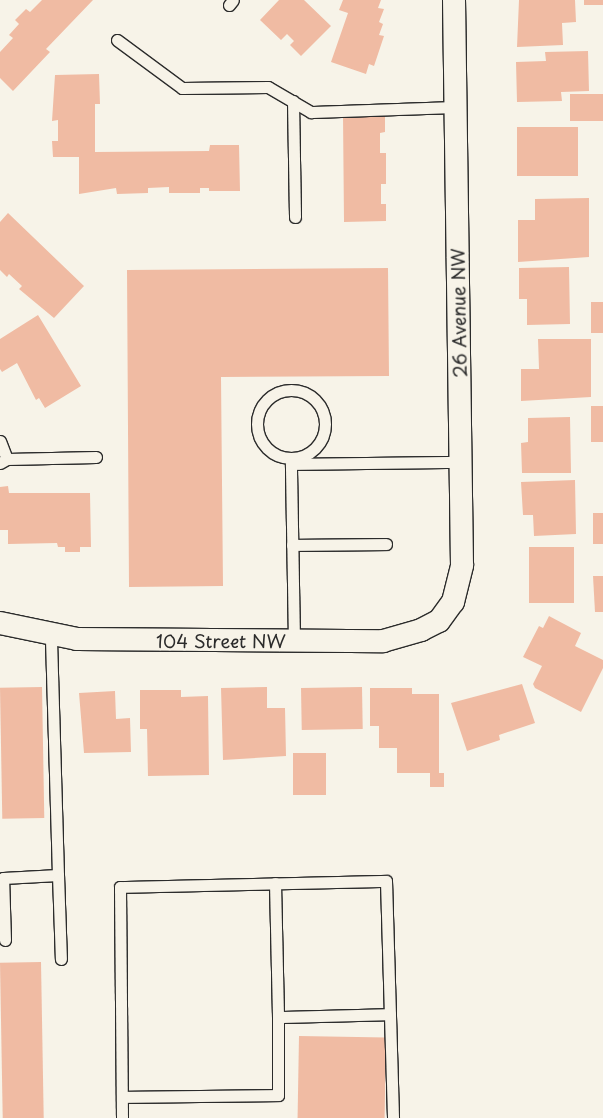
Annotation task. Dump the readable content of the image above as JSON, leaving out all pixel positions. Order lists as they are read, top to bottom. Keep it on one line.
{"streets":{"street":["26 Avenue NW","104 Street NW"]},"crossings":[["26 Avenue NW","104 Street NW"]]}
